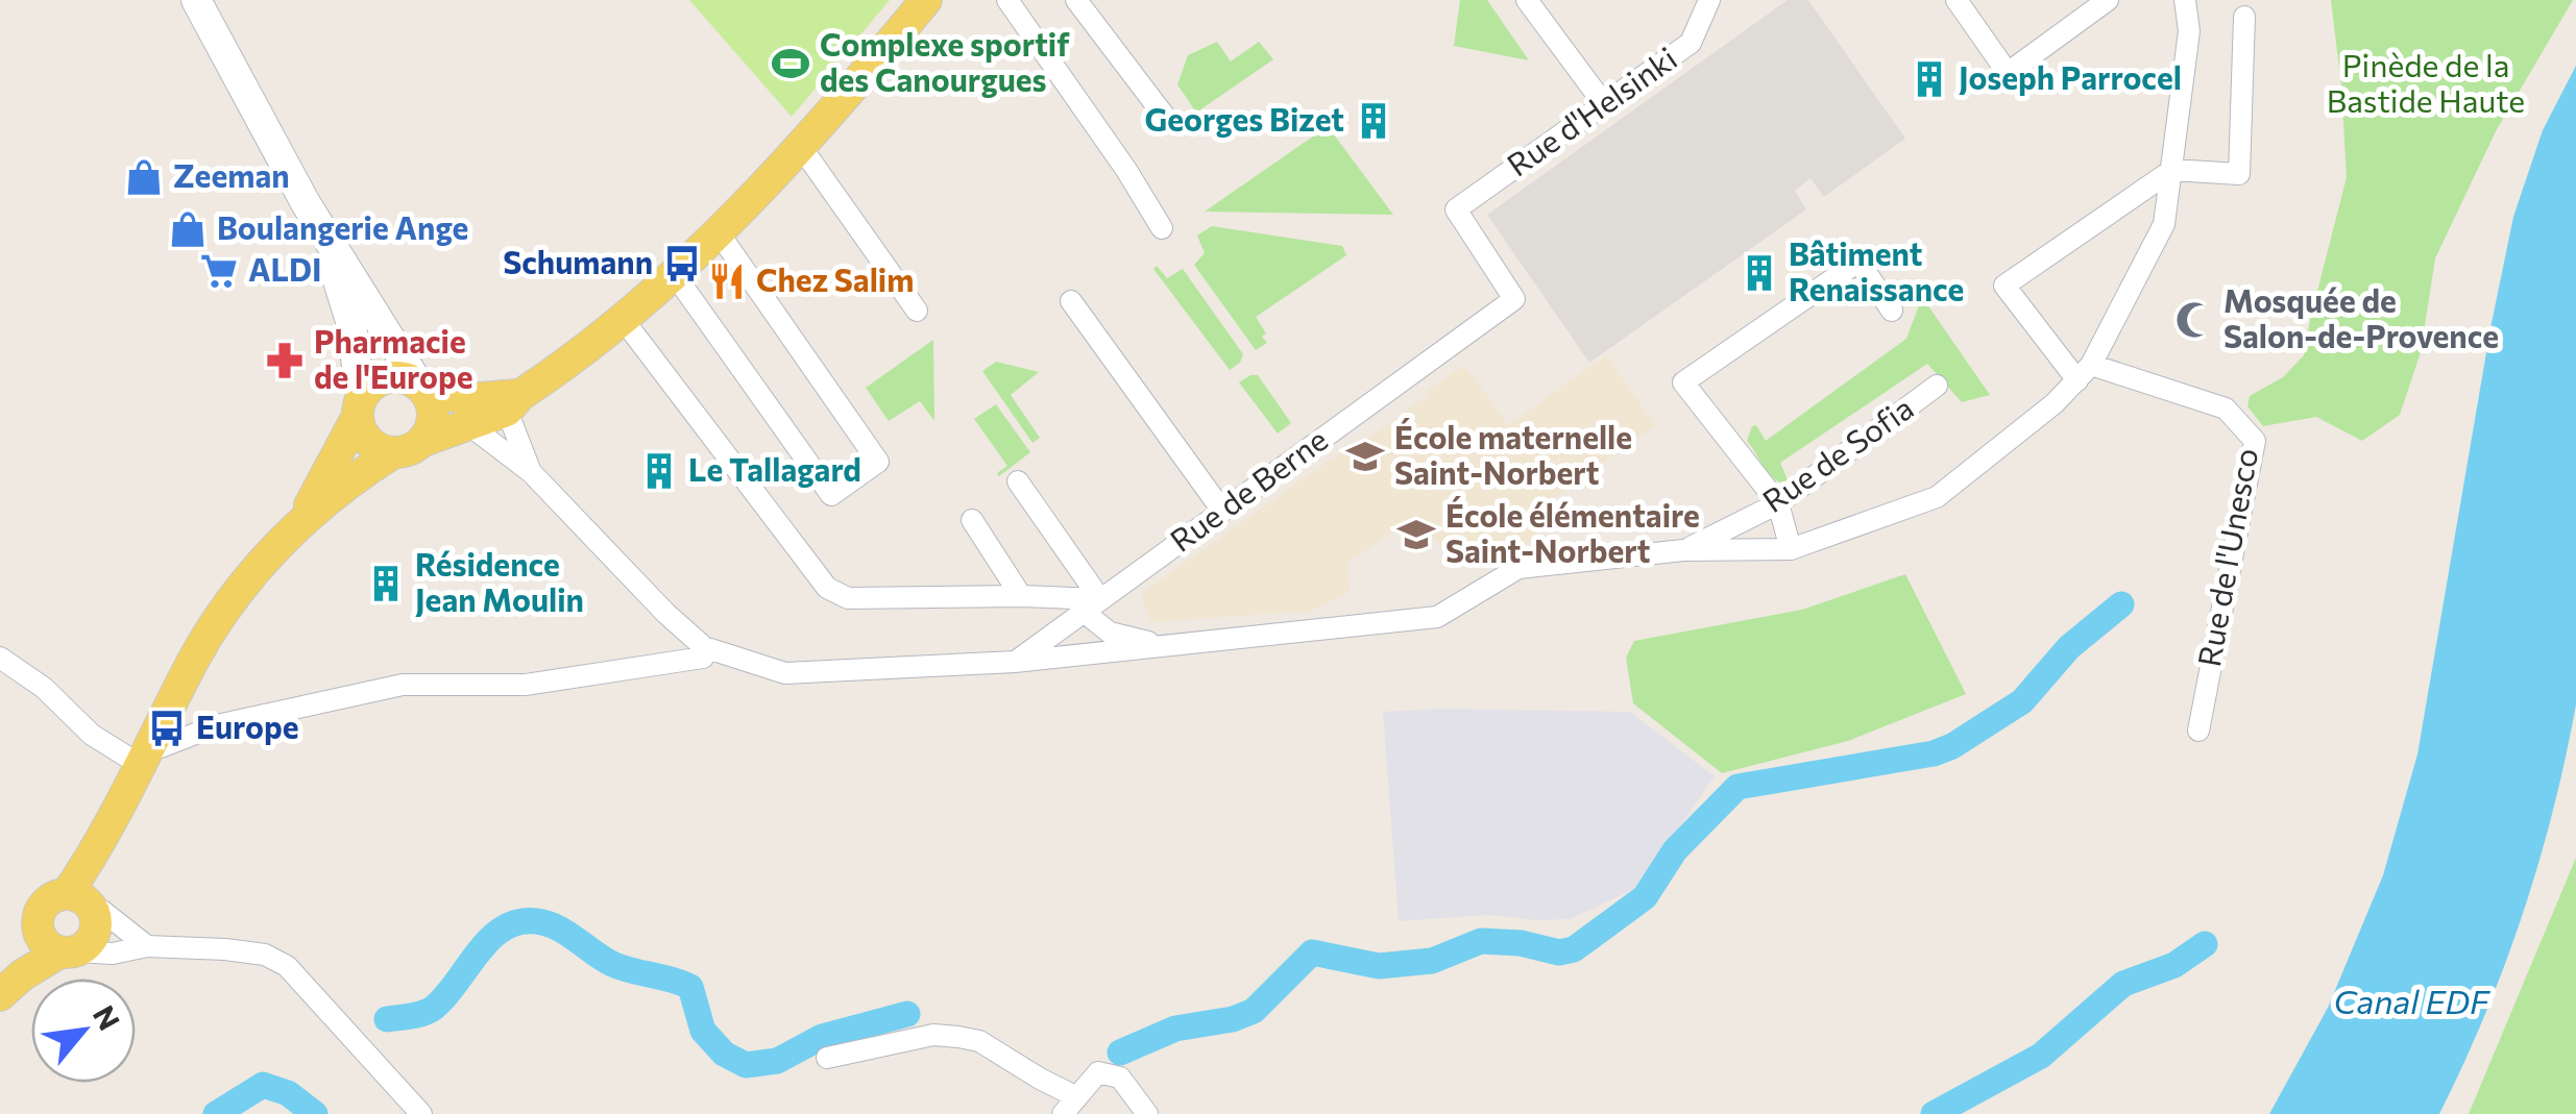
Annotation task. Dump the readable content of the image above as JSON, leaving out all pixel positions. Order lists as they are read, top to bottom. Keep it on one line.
{"streets":{"street":["Rue d'Helsinki","Rue de Sofia","Rue de Berne","Rue de l'Unesco"]},"crossings":[["Rue d'Helsinki","Rue de Berne"]],"water":["Canal EDF"],"parks":["Pinède de la Bastide Haute"],"places":{"sports":["Complexe sportif des Canourgues"],"building":["Joseph Parrocel","Georges Bizet","Bâtiment Renaissance","Le Tallagard","Résidence Jean Moulin"],"shop":["Zeeman","Boulangerie Ange"],"bus stop":["Schumann","Europe"],"supermarket":["ALDI"],"restaurant":["Chez Salim"],"mosque":["Mosquée de Salon-de-Provence"],"pharmacy":["Pharmacie de l'Europe"],"school or university":["École maternelle Saint-Norbert","École élémentaire Saint-Norbert"]},"north":"top right"}
